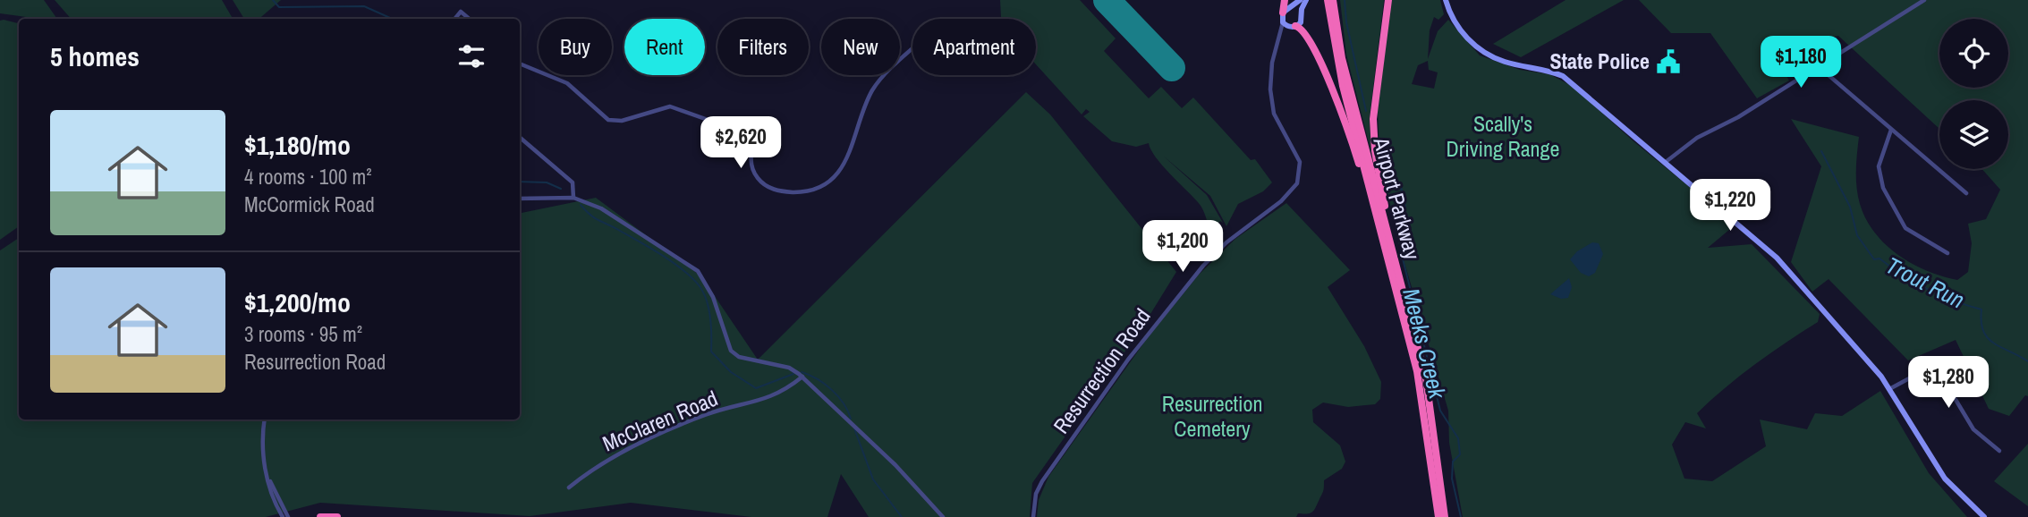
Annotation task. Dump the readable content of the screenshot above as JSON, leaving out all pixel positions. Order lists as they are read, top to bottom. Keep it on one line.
{"streets":{"highway":["Airport Parkway"],"street":["Resurrection Road","McClaren Road"]},"water":["Trout Run","Meeks Creek"],"parks":["Scally's Driving Range","Resurrection Cemetery"],"places":{"public building":["State Police"]},"page":{"chip":["Buy","Rent","Filters","New","Apartment"],"heading":"5 homes","price":["$1,180","$2,620","$1,220","$1,200","$1,280"],"list":[{"name":"$1,180/mo","note":"4 rooms · 100 m² · McCormick Road"},{"name":"$1,200/mo","note":"3 rooms · 95 m² · Resurrection Road"}]}}
